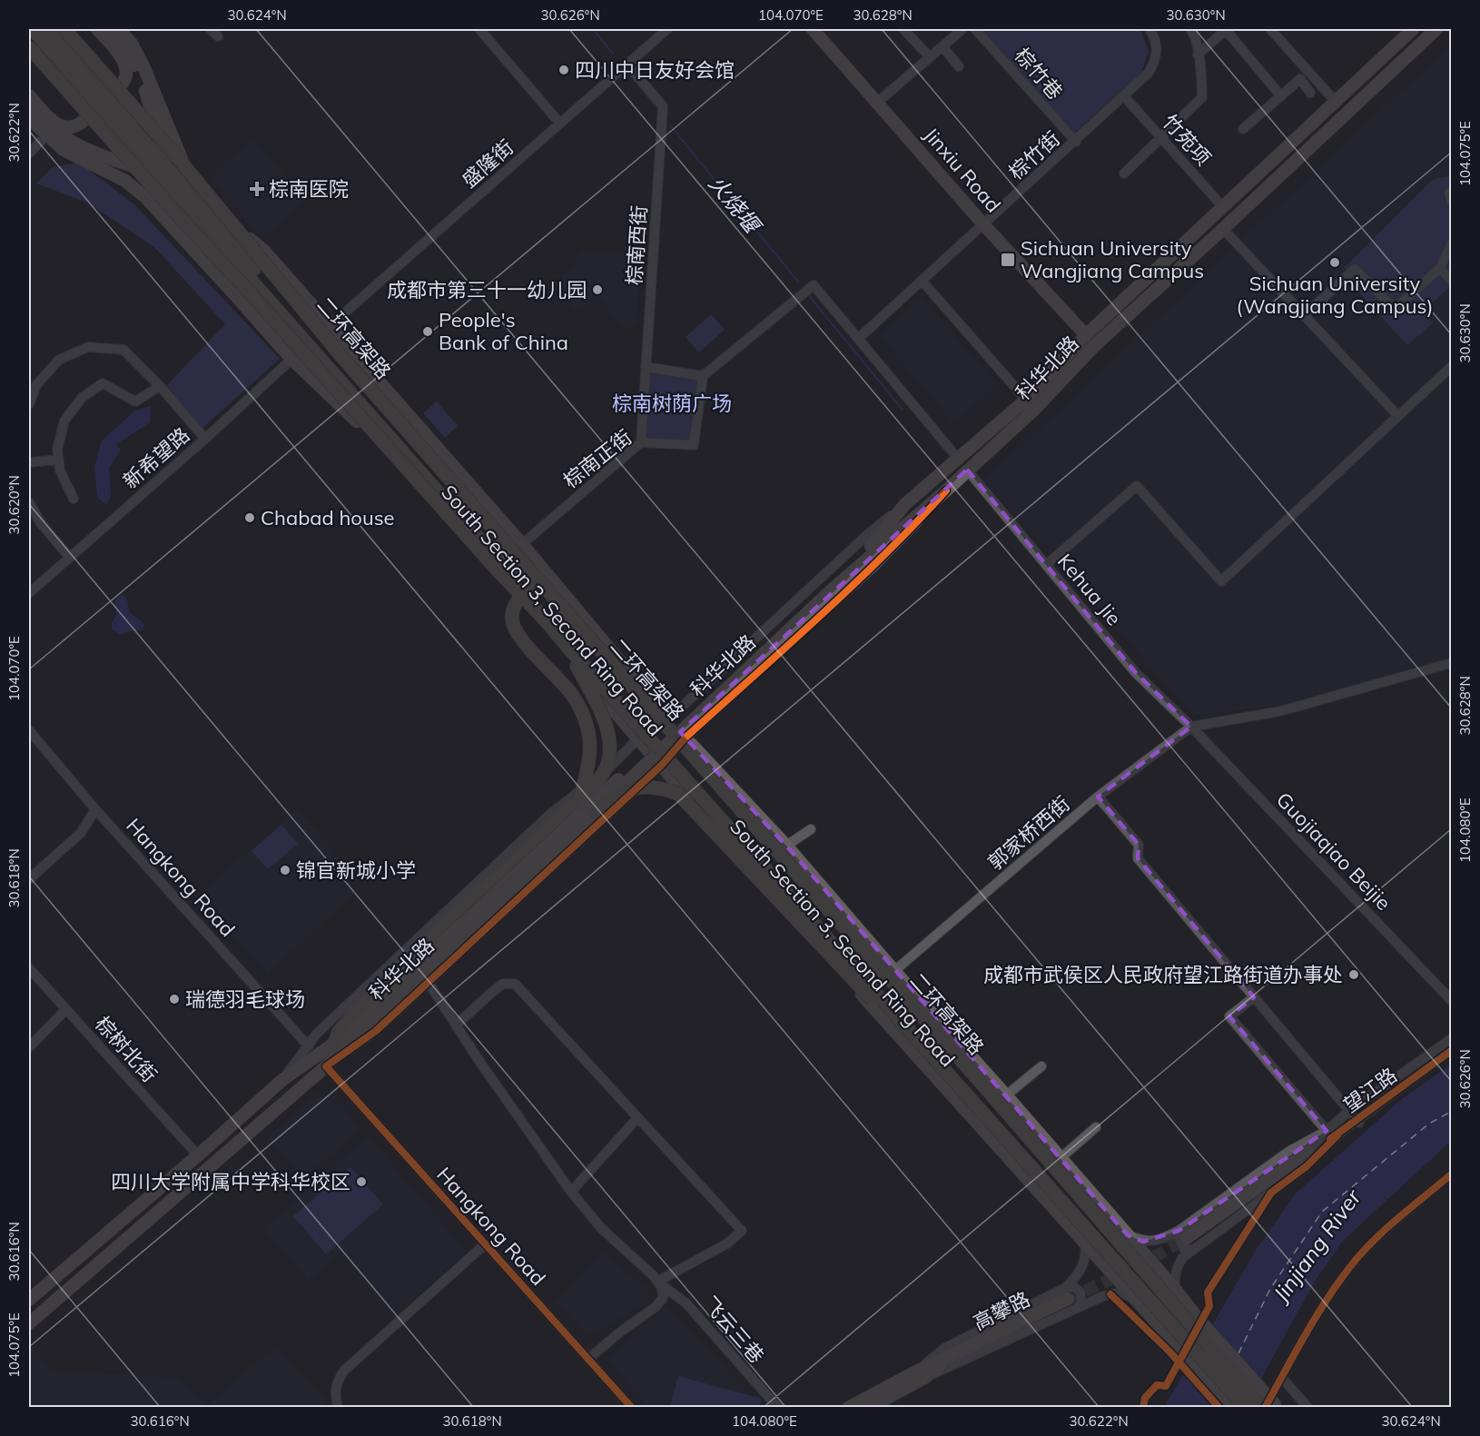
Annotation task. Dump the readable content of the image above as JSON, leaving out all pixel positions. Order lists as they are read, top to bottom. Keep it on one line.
{"streets":{"highway":["二环高架路"],"main road":["Jinxiu Road","科华北路","South Section 3, Second Ring Road","望江路","高攀路"],"street":["棕竹巷","竹苑项","棕竹街","盛隆街","棕南西街","新希望路","棕南正街","Kehua Jie","郭家桥西街","Guojiaqiao Beijie","Hangkong Road","棕树北街","飞云三巷"]},"crossings":[["棕竹巷","棕竹街"],["竹苑项","棕竹街"],["竹苑项","科华北路"],["棕竹街","Jinxiu Road"],["盛隆街","棕南西街"],["盛隆街","South Section 3, Second Ring Road"],["Jinxiu Road","科华北路"],["棕南西街","棕南正街"],["二环高架路","South Section 3, Second Ring Road"],["科华北路","Kehua Jie"],["科华北路","Hangkong Road"],["科华北路","棕树北街"],["新希望路","South Section 3, Second Ring Road"],["棕南正街","South Section 3, Second Ring Road"],["Kehua Jie","郭家桥西街"],["Kehua Jie","Guojiaqiao Beijie"],["South Section 3, Second Ring Road","郭家桥西街"],["郭家桥西街","Guojiaqiao Beijie"]],"water":["火烧堰","Jinjiang River"],"parks":["棕南树荫广场"],"places":{"other":["四川中日友好会馆","Sichuan University (Wangjiang Campus)","成都市第三十一幼儿园","People's Bank of China","Chabad house","锦官新城小学","成都市武侯区人民政府望江路街道办事处","瑞德羽毛球场","四川大学附属中学科华校区"],"health":["棕南医院"],"transit":["Sichuan University Wangjiang Campus"]},"coordinates":["30.624°N","30.626°N","104.070°E","30.628°N","30.630°N","30.622°N","104.075°E","30.620°N","104.080°E","30.618°N","30.616°N"]}
